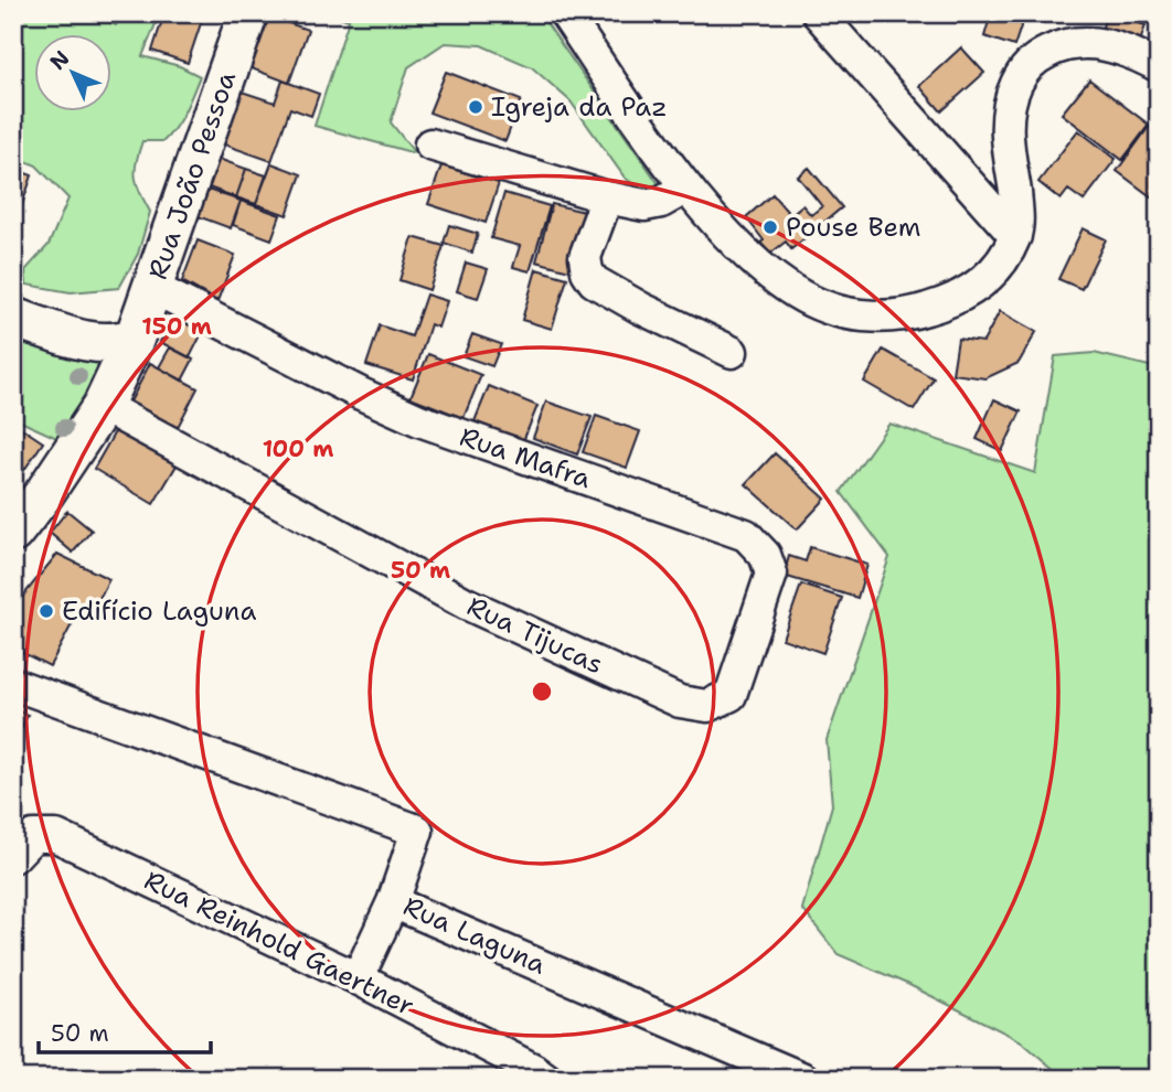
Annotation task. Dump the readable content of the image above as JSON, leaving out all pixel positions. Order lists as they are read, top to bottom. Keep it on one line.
{"streets":{"main road":["Rua João Pessoa"],"street":["Rua Mafra","Rua Tijucas","Rua Laguna","Rua Reinhold Gaertner"]},"crossings":[["Rua João Pessoa","Rua Mafra"],["Rua João Pessoa","Rua Tijucas"],["Rua Mafra","Rua Tijucas"]],"places":["Igreja da Paz","Pouse Bem","Edifício Laguna"],"scale_bar":"50 m","north":"top left","rings":["150 m","100 m","50 m"]}
